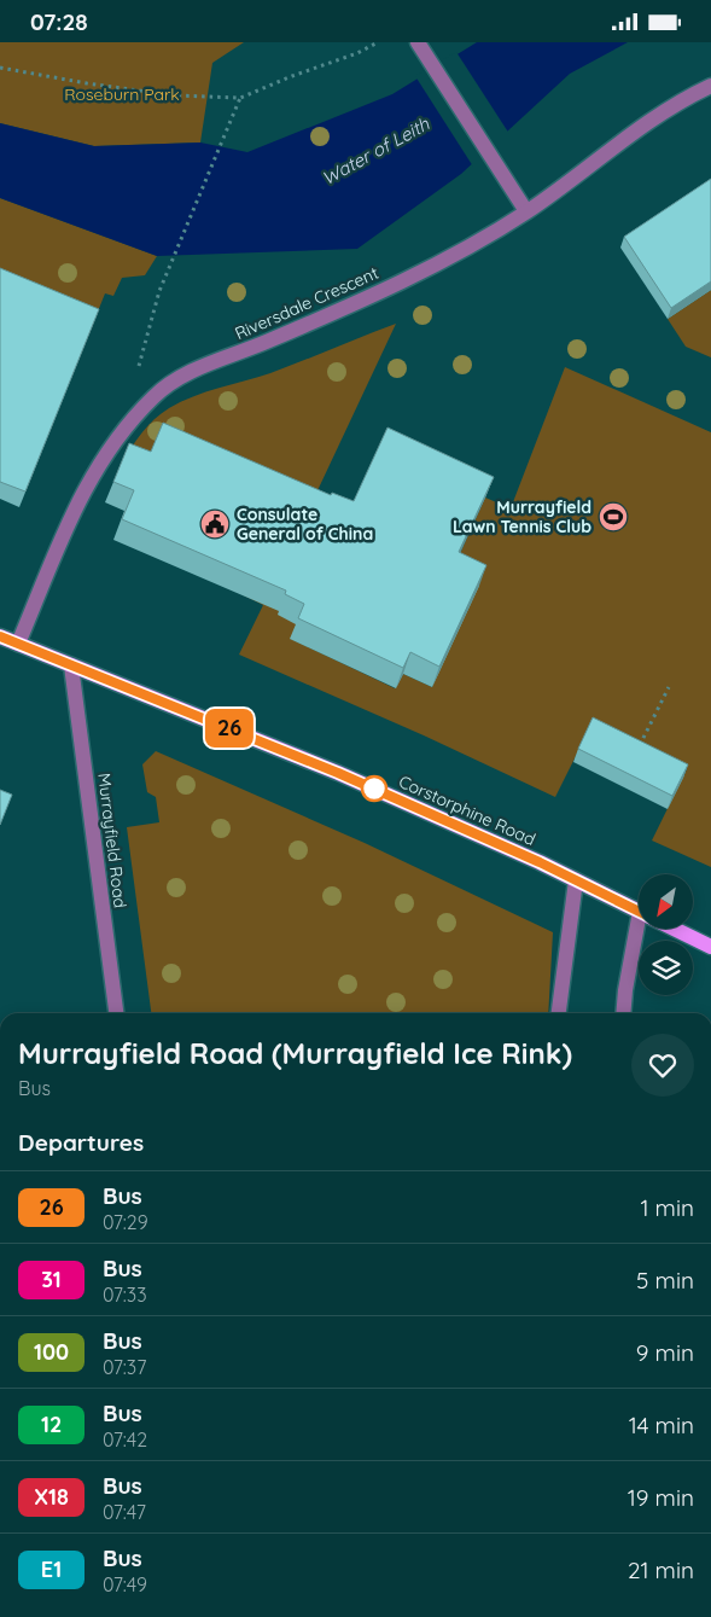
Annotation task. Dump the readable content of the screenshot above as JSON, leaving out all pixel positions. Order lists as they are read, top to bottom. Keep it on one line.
{"streets":{"main road":["Corstorphine Road"],"street":["Riversdale Crescent","Murrayfield Road"]},"crossings":[["Riversdale Crescent","Corstorphine Road"],["Corstorphine Road","Murrayfield Road"]],"water":["Water of Leith"],"parks":["Roseburn Park"],"places":{"sports":["Murrayfield Lawn Tennis Club"],"public building":["Consulate General of China"]},"lines":["bus line 26"],"north":"bottom left","page":{"status":"07:28","on_map":"26","heading":[["Murrayfield Road (Murrayfield Ice Rink)","Bus"],"Departures"],"list":[{"mark":"26","name":"Bus","note":"07:29","value":"1 min"},{"mark":"31","name":"Bus","note":"07:33","value":"5 min"},{"mark":"100","name":"Bus","note":"07:37","value":"9 min"},{"mark":"12","name":"Bus","note":"07:42","value":"14 min"},{"mark":"X18","name":"Bus","note":"07:47","value":"19 min"},{"mark":"E1","name":"Bus","note":"07:49","value":"21 min"}]}}
